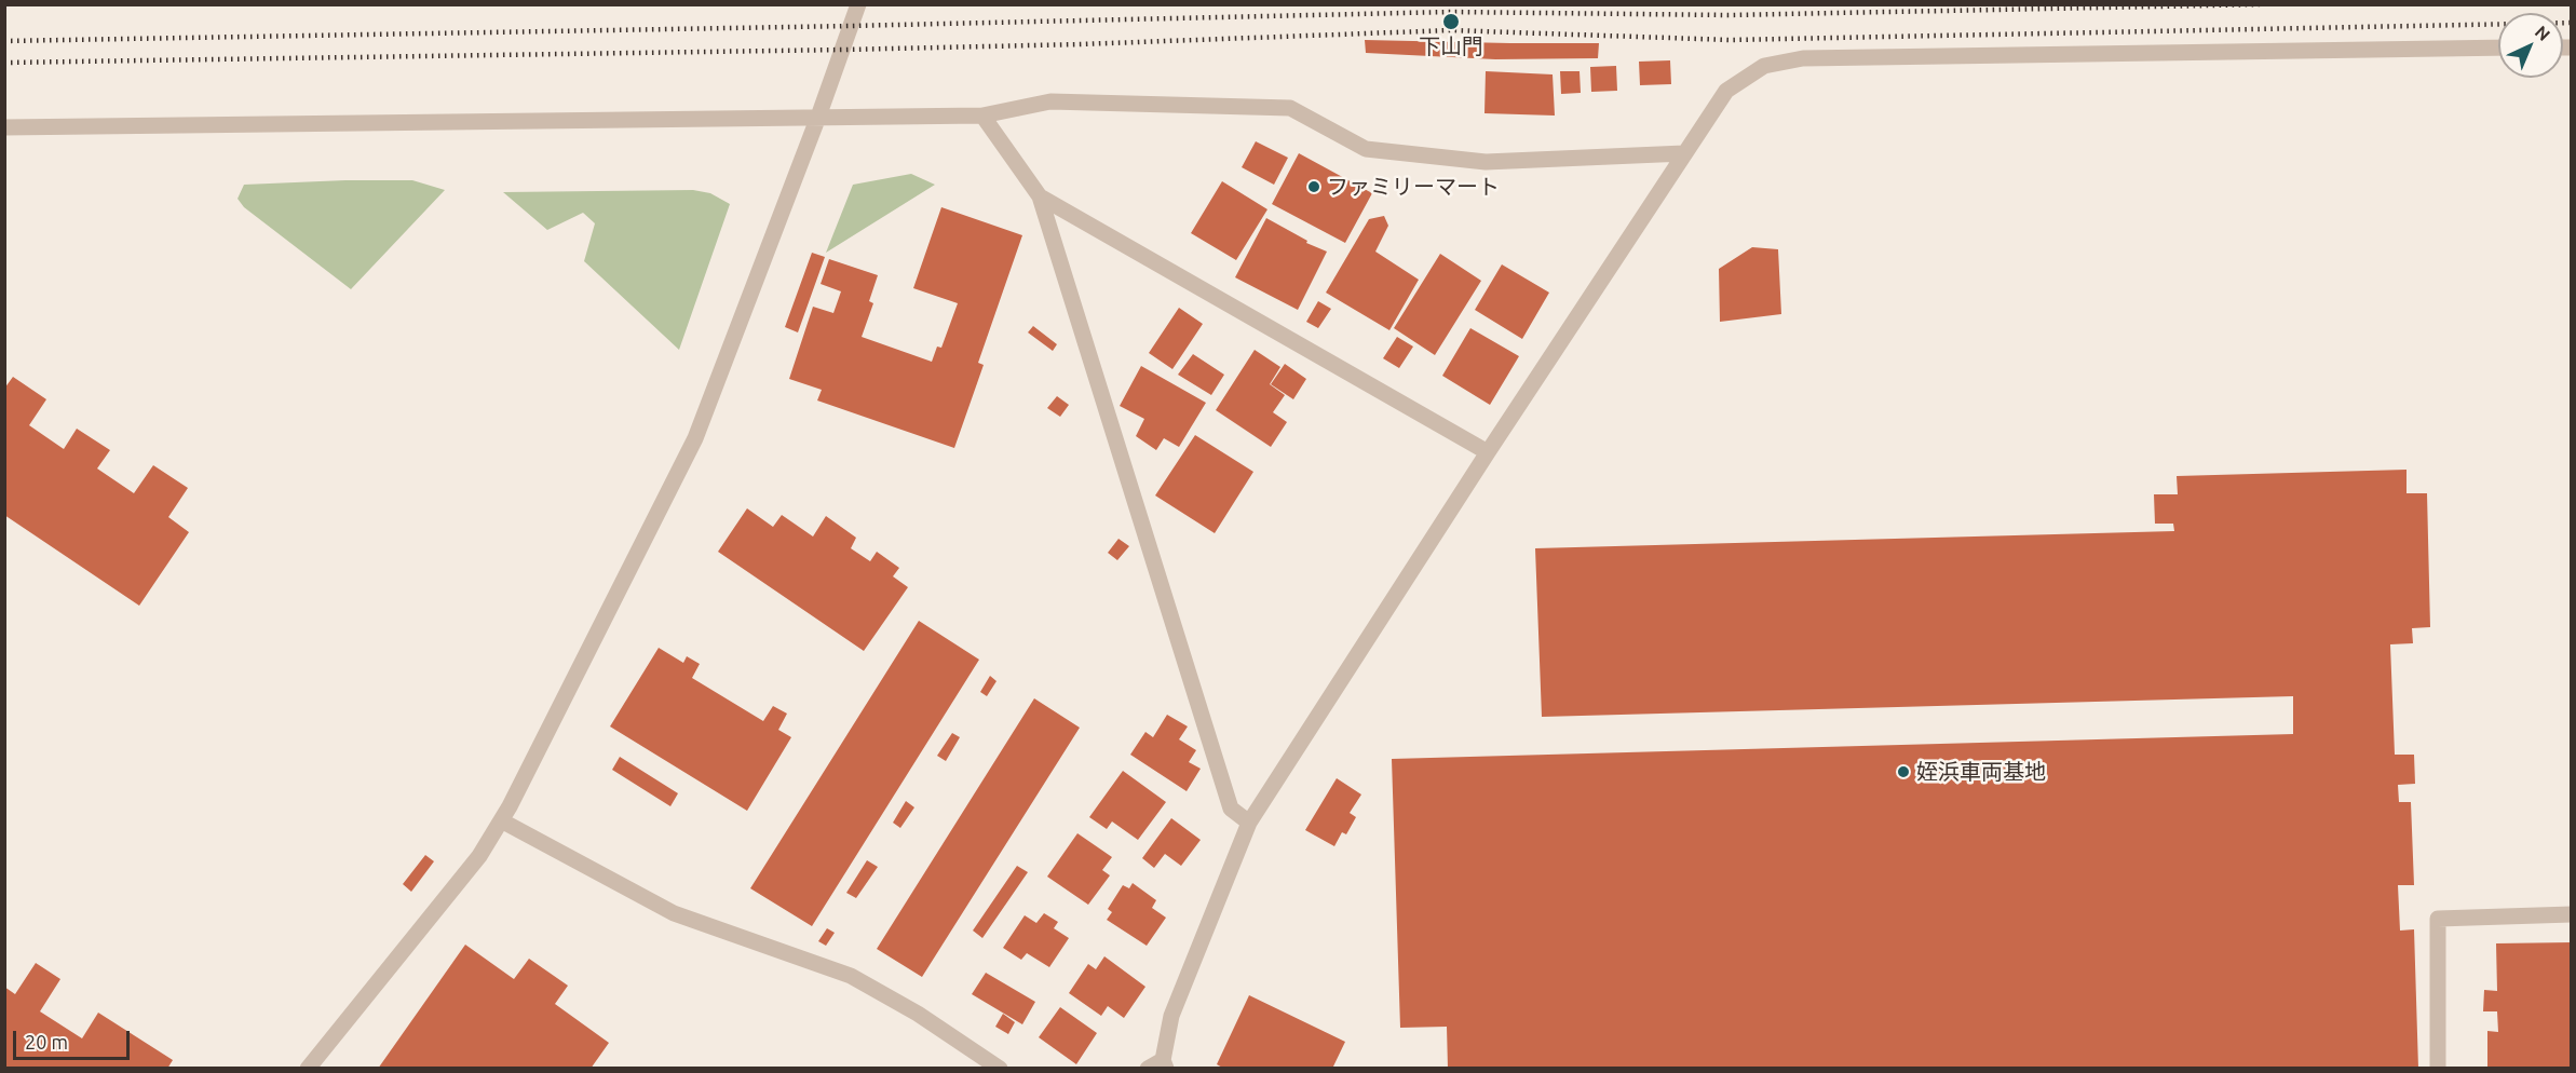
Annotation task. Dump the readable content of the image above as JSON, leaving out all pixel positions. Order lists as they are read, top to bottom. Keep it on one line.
{"places":["下山門","ファミリーマート","姪浜車両基地"],"scale_bar":"20 m","north":"top right"}
